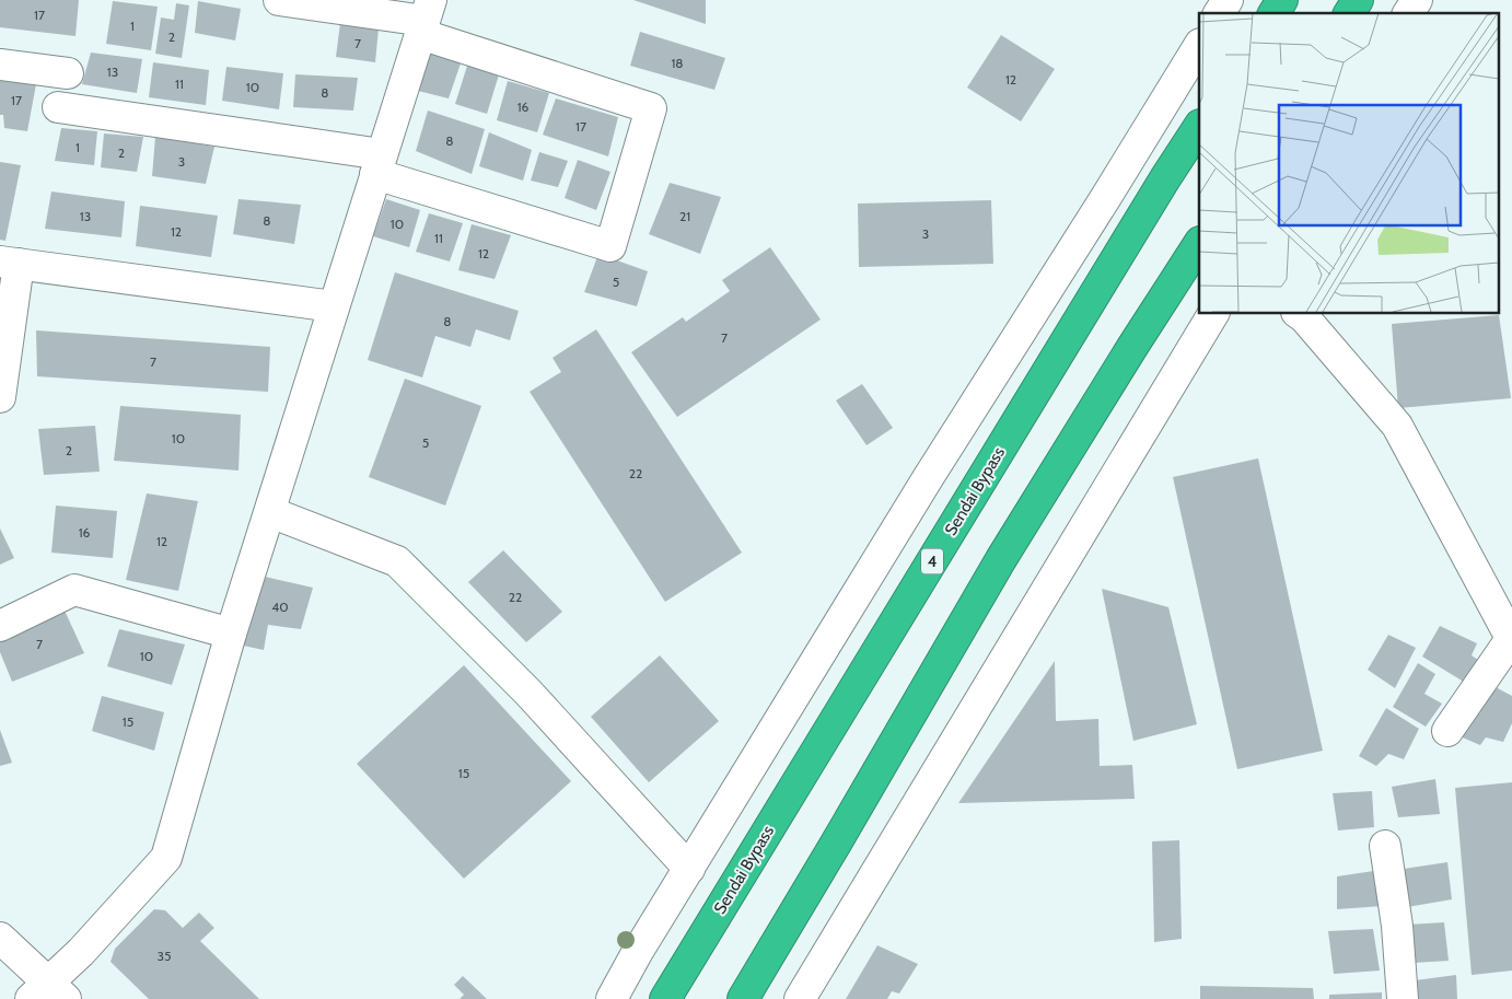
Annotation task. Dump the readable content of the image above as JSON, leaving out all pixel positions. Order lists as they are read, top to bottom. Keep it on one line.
{"streets":{"highway":["Sendai Bypass","4"]},"house_numbers":["17","1","2","7","18","13","12","11","10","8","17","16","17","8","1","2","3","13","21","8","10","12","3","11","12","5","8","7","7","10","5","2","22","16","12","22","40","7","10","15","15","35"]}
